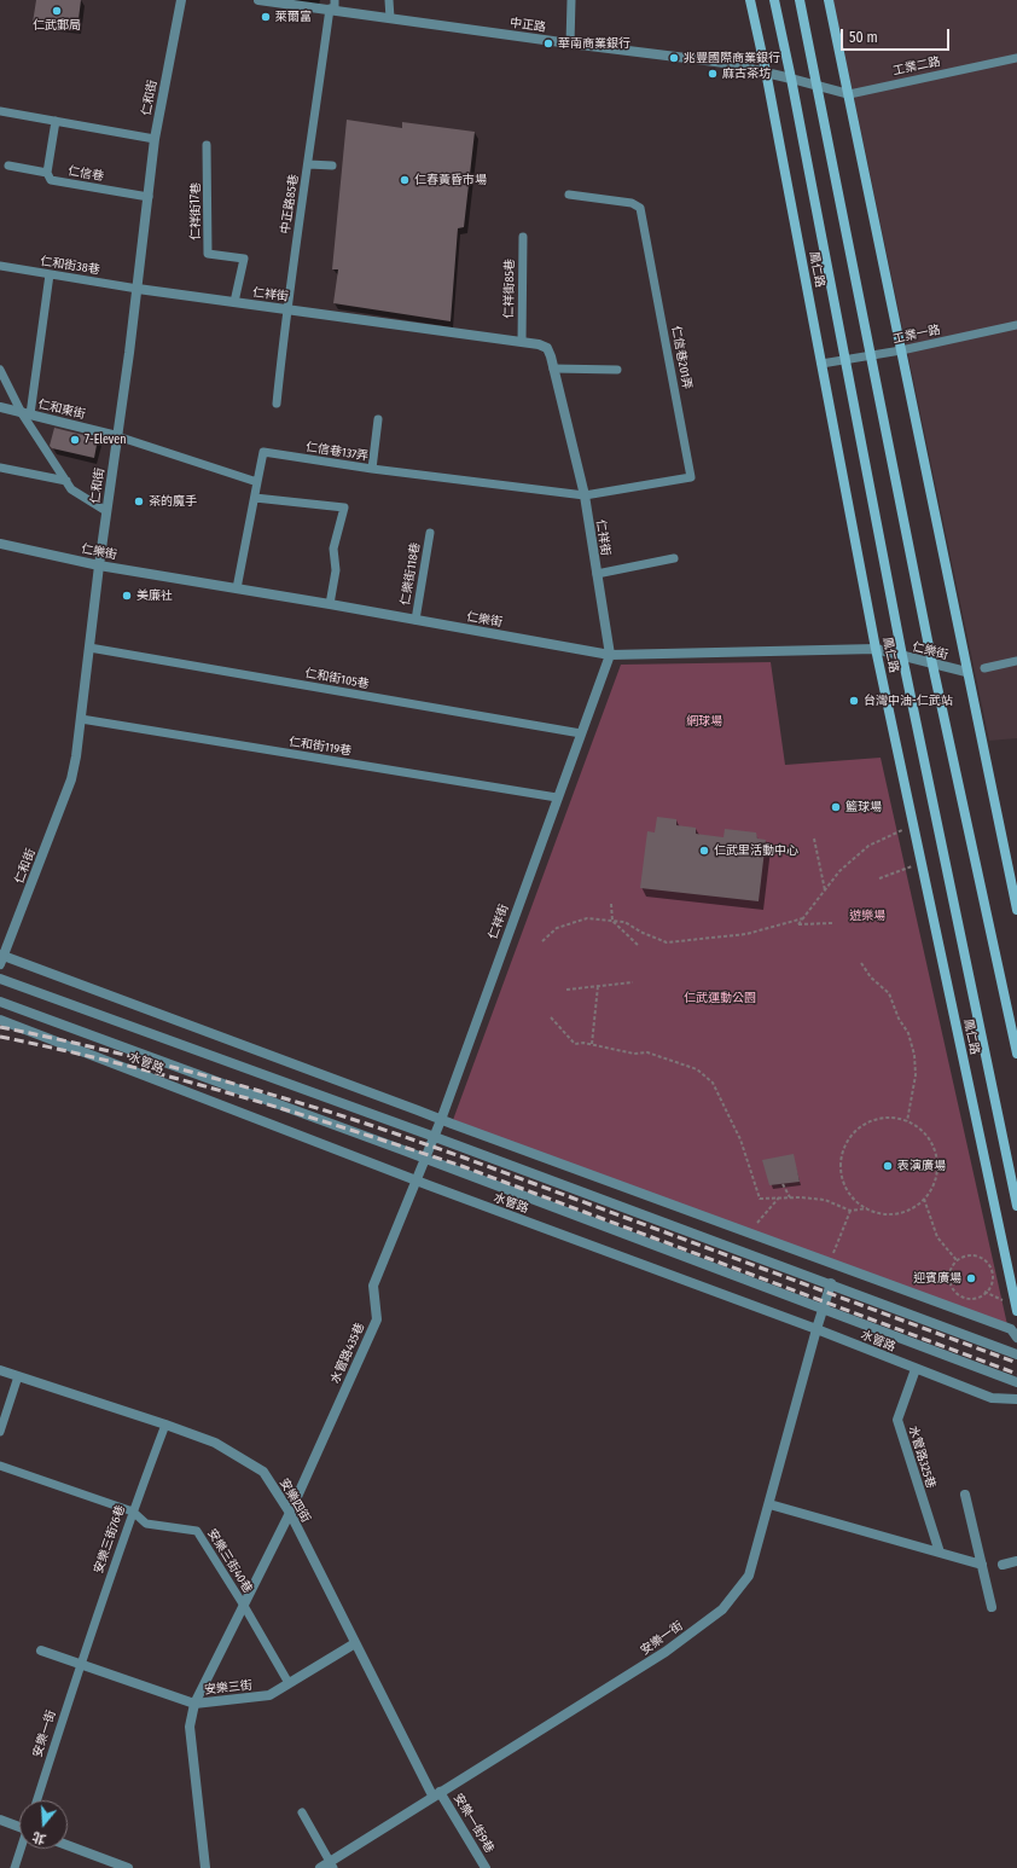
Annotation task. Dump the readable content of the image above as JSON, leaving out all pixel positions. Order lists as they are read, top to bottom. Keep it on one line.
{"streets":{"main road":["鳳仁路"],"street":["中正路","仁和街","仁祥街","仁和東街","仁樂街","水管路","水管路435巷","水管路325巷","安樂四街","安樂一街","安樂三街","安樂一街9巷"],"lane":["工業二路","仁信巷","中正路85巷","仁祥街17巷","仁和街38巷","仁祥街85巷","工業一路","仁信巷201弄","仁信巷137弄","仁樂街118巷","仁和街105巷","仁和街119巷","安樂三街76巷","安樂三街40巷"]},"crossings":[["中正路","工業二路"],["中正路","中正路85巷"],["中正路","鳳仁路"],["仁和街","仁信巷"],["仁和街","仁和街38巷"],["仁和街","仁祥街"],["仁和街","仁和東街"],["仁和街","仁樂街"],["仁和街","仁和街105巷"],["仁和街","仁和街119巷"],["中正路85巷","仁祥街"],["仁祥街17巷","仁祥街"],["仁和街38巷","仁祥街"],["鳳仁路","工業一路"],["鳳仁路","仁樂街"],["仁祥街85巷","仁祥街"],["仁祥街","仁信巷201弄"],["仁祥街","仁信巷137弄"],["仁祥街","仁樂街"],["仁祥街","仁和街105巷"],["仁祥街","仁和街119巷"],["仁祥街","水管路435巷"],["仁信巷201弄","仁信巷137弄"],["仁樂街","仁樂街118巷"],["水管路","水管路435巷"],["水管路","水管路325巷"],["水管路","安樂一街"],["水管路435巷","安樂四街"],["水管路435巷","安樂三街40巷"],["水管路435巷","安樂三街"],["安樂四街","安樂三街76巷"],["安樂四街","安樂一街"],["安樂四街","安樂三街"],["安樂四街","安樂一街9巷"],["安樂三街76巷","安樂三街40巷"],["安樂三街76巷","安樂一街"],["安樂三街76巷","安樂三街"],["安樂三街40巷","安樂三街"],["安樂一街","安樂三街"],["安樂一街","安樂一街9巷"]],"parks":["網球場","遊樂場","仁武運動公園"],"places":["仁武郵局","萊爾富","華南商業銀行","兆豐國際商業銀行","麻古茶坊","仁春黃昏市場","7-Eleven","茶的魔手","美廉社","台灣中油-仁武站","籃球場","仁武里活動中心","表演廣場","迎賓廣場"],"scale_bar":"50 m","north":"bottom"}
